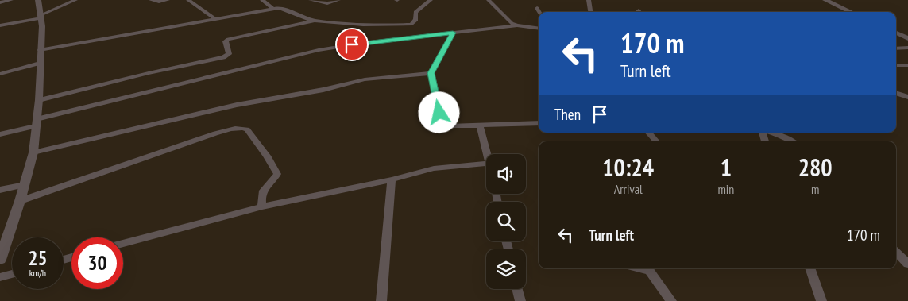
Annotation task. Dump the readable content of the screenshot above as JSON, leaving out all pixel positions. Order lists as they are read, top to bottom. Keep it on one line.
{"page":{"turn":["170 m","Turn left"],"then":"Then","eta":["10:24","Arrival","1","min","280","m"],"list":[{"name":"Turn left","value":"170 m"}],"speed":"25 km/h","limit":"30"}}
